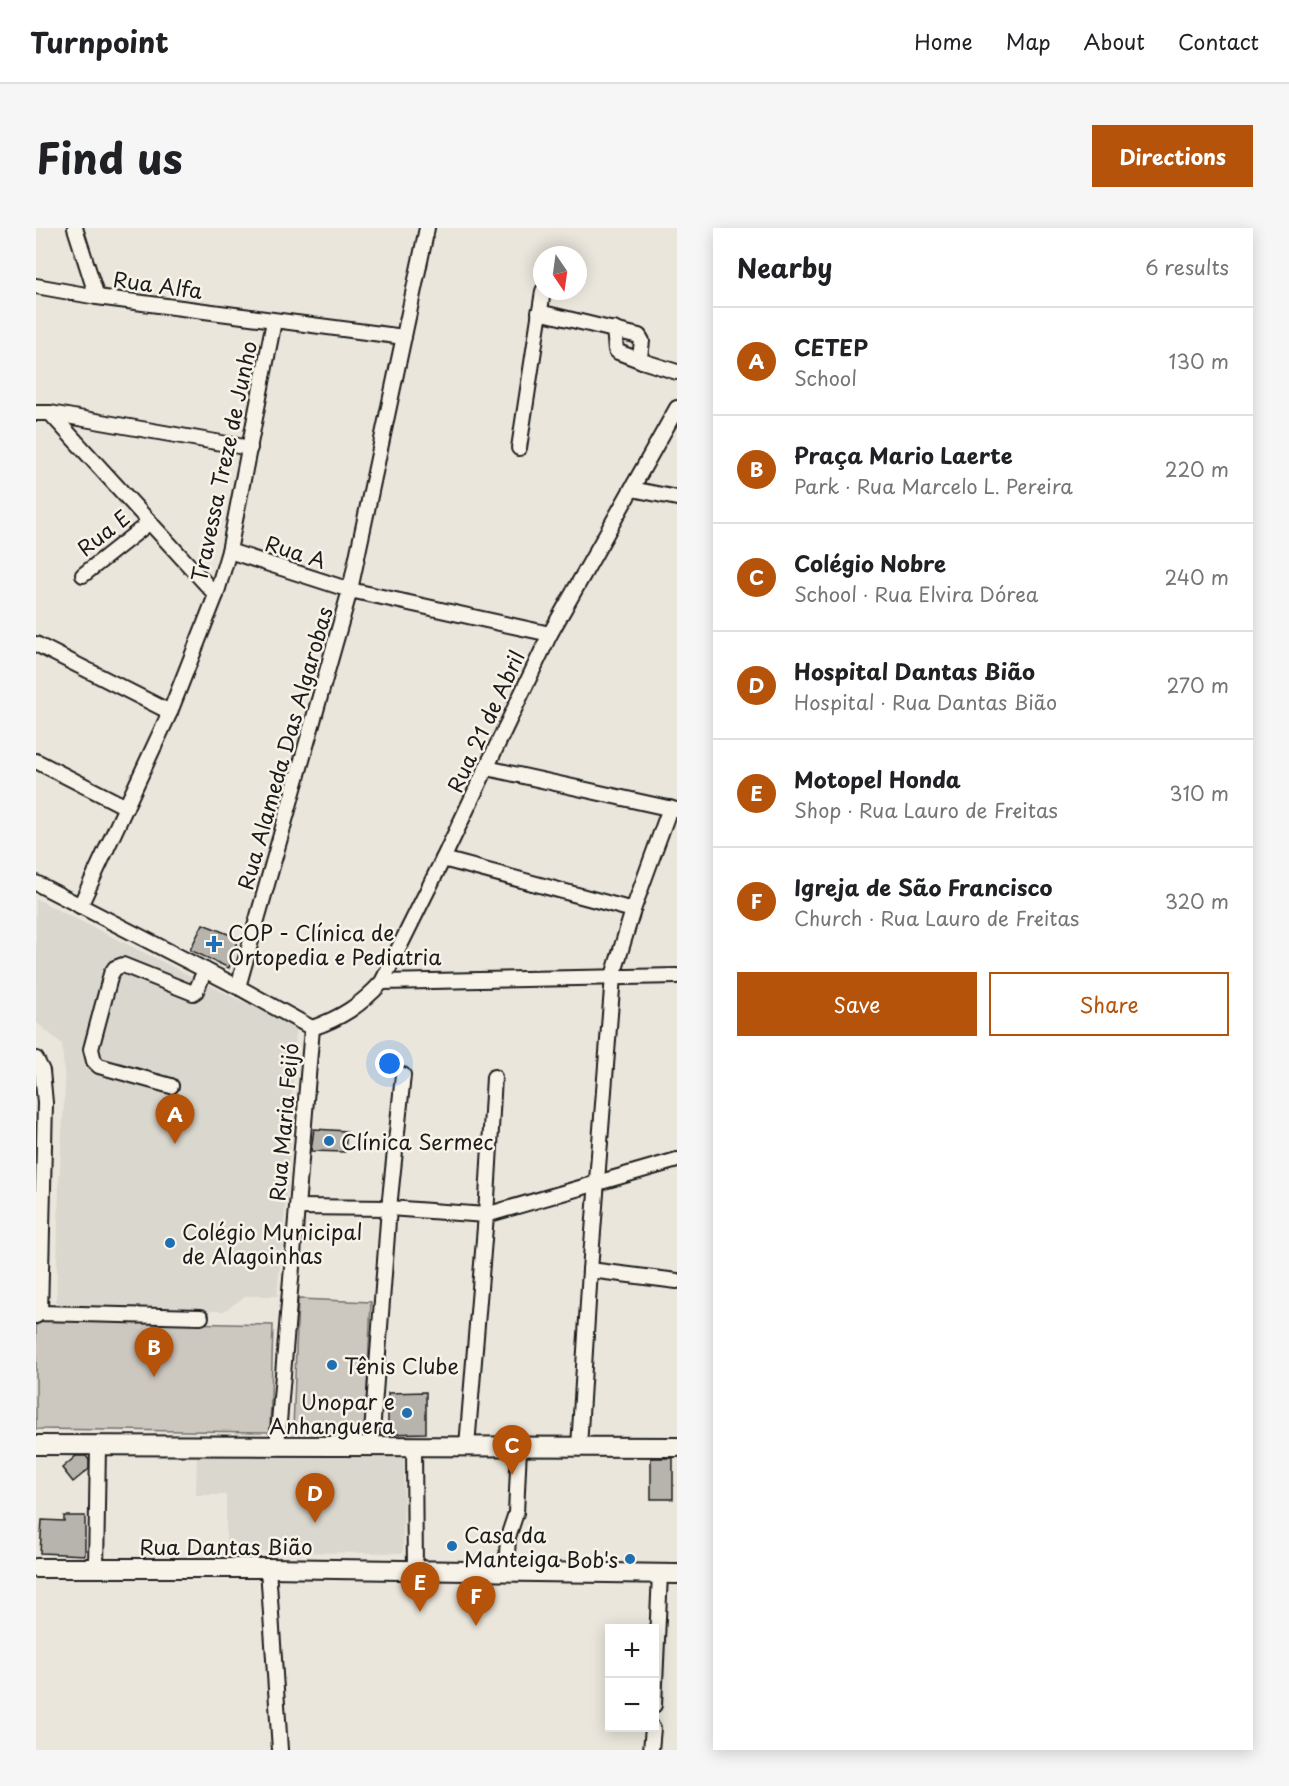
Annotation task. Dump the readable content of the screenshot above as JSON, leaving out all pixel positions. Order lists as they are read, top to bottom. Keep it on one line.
{"streets":{"main road":["Rua Dantas Bião"],"street":["Rua Alfa","Travessa Treze de Junho","Rua E","Rua A","Rua 21 de Abril","Rua Alameda Das Algarobas","Rua Maria Feijó"]},"crossings":[["Rua Alfa","Travessa Treze de Junho"],["Rua Alfa","Rua Alameda Das Algarobas"],["Travessa Treze de Junho","Rua A"],["Travessa Treze de Junho","Rua Maria Feijó"],["Rua A","Rua 21 de Abril"],["Rua A","Rua Alameda Das Algarobas"],["Rua 21 de Abril","Rua Maria Feijó"],["Rua Alameda Das Algarobas","Rua Maria Feijó"]],"places":{"health":["COP - Clínica de Ortopedia e Pediatria"],"other":["Clínica Sermec","Colégio Municipal de Alagoinhas","Tênis Clube","Unopar e Anhanguera","Casa da Manteiga","Bob's"]},"north":"bottom","page":{"header":"Turnpoint","nav":["Home","Map","About","Contact"],"title":"Find us","buttons":["Directions",["Save","Share"]],"heading":["Nearby","6 results"],"list":[{"mark":"A","name":"CETEP","note":"School","value":"130 m"},{"mark":"B","name":"Praça Mario Laerte","note":"Park · Rua Marcelo L. Pereira","value":"220 m"},{"mark":"C","name":"Colégio Nobre","note":"School · Rua Elvira Dórea","value":"240 m"},{"mark":"D","name":"Hospital Dantas Bião","note":"Hospital · Rua Dantas Bião","value":"270 m"},{"mark":"E","name":"Motopel Honda","note":"Shop · Rua Lauro de Freitas","value":"310 m"},{"mark":"F","name":"Igreja de São Francisco","note":"Church · Rua Lauro de Freitas","value":"320 m"}],"pins":["A","B","C","D","E","F"],"map_buttons":["+","−"]}}
